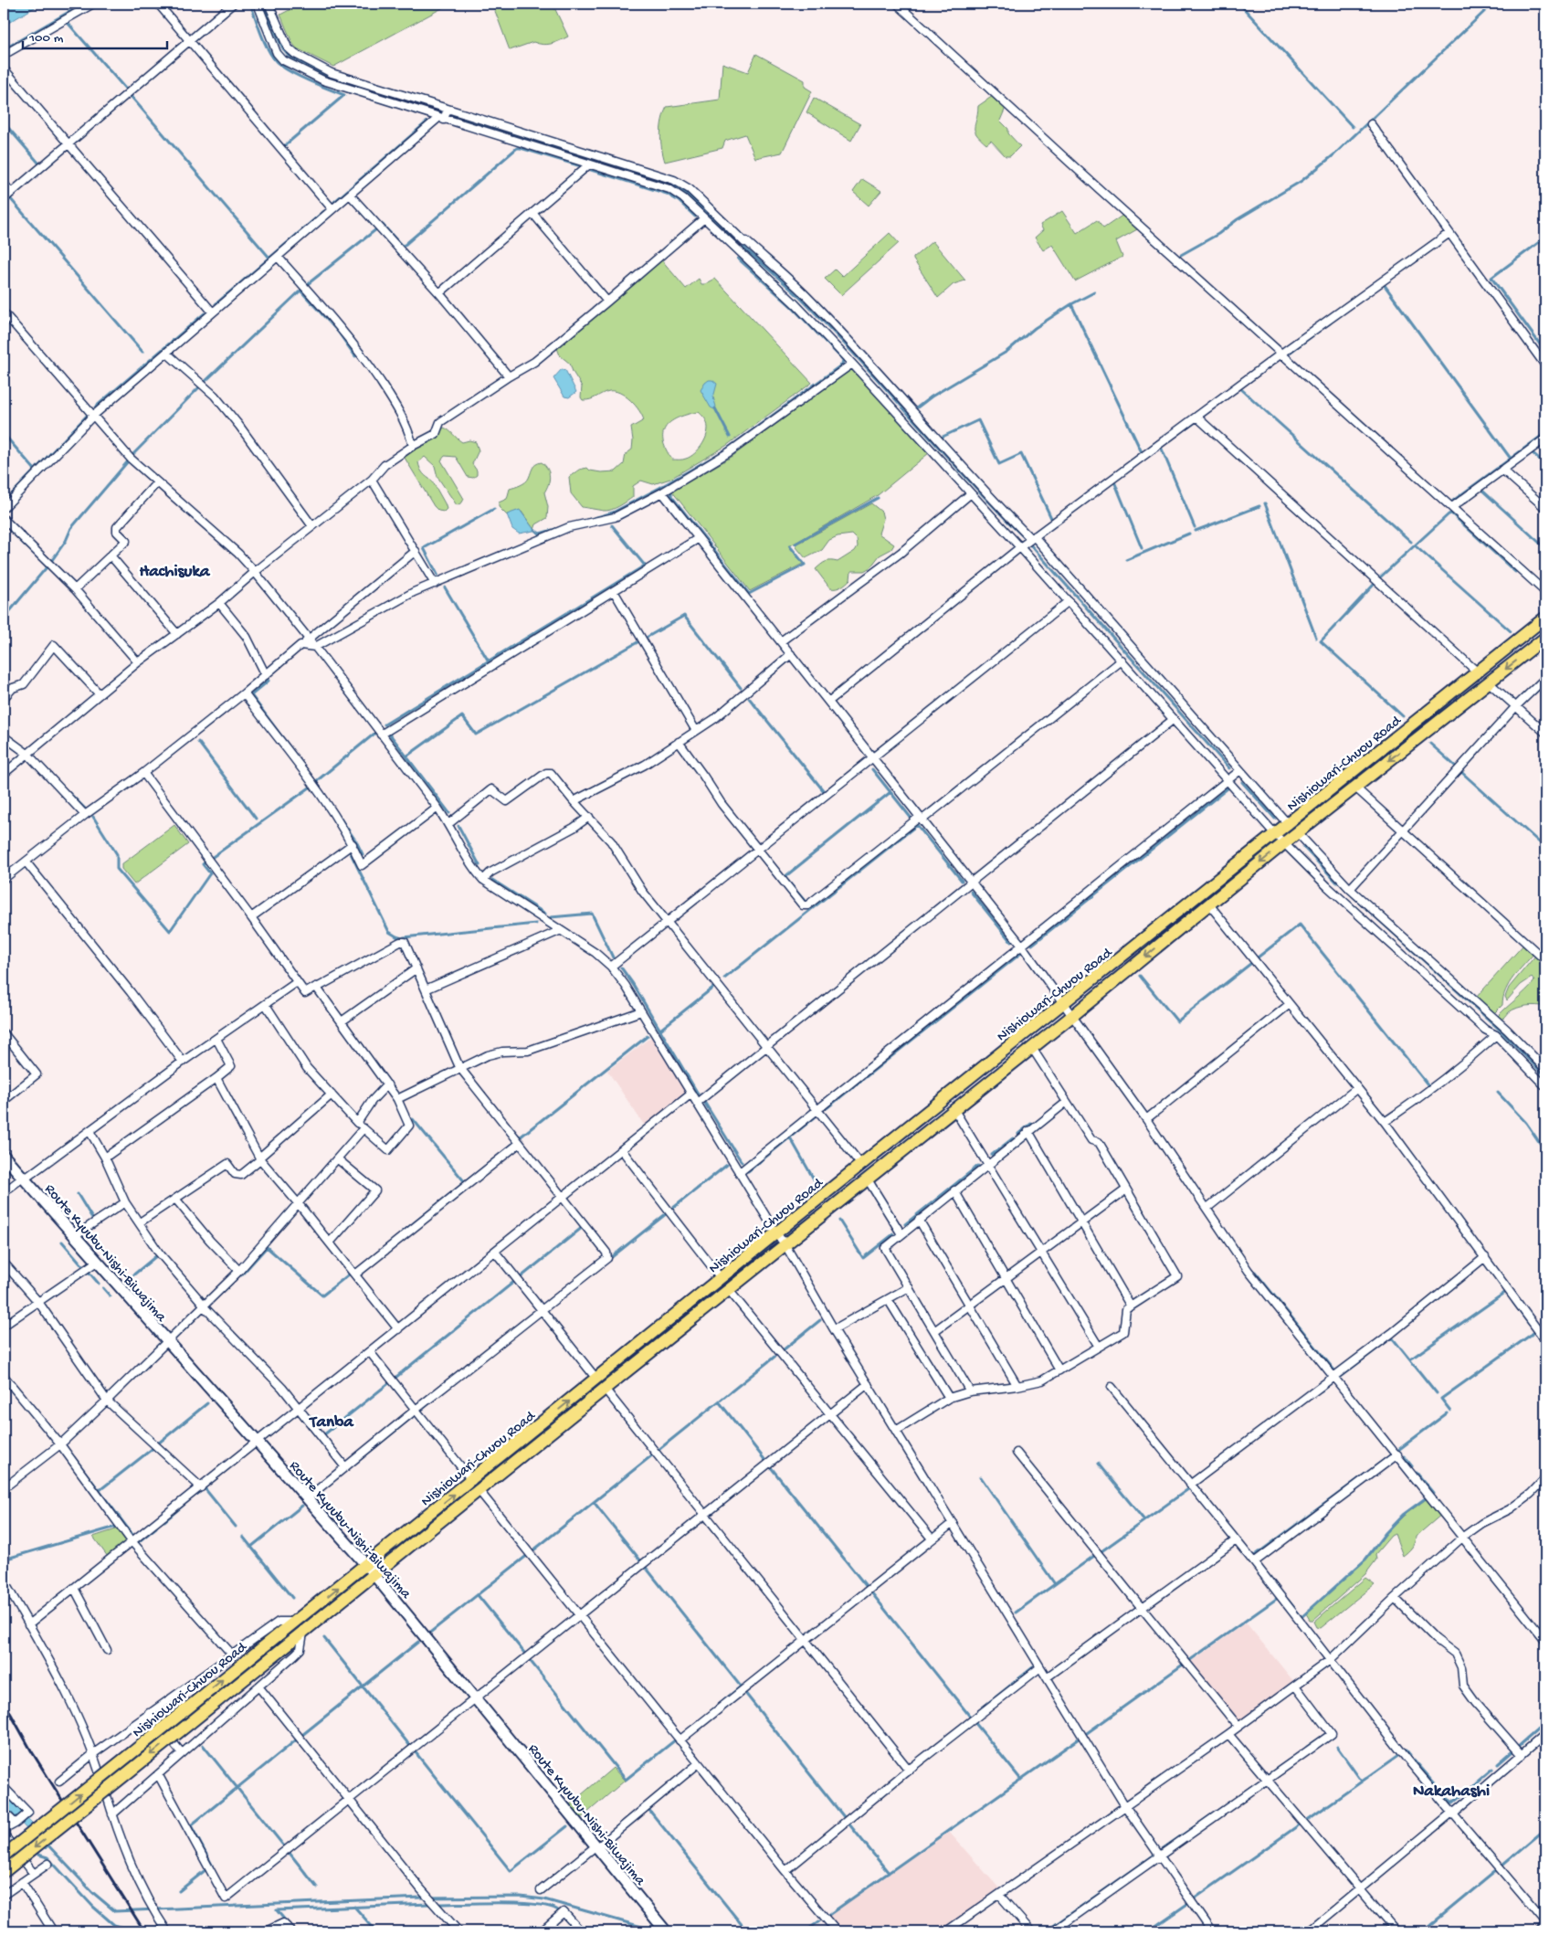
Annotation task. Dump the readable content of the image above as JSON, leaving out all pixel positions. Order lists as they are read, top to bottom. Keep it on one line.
{"streets":{"main road":["Nishiowari-Chuou Road","Route Kyuubu-Nishi-Biwajima"]},"crossings":[["Nishiowari-Chuou Road","Route Kyuubu-Nishi-Biwajima"]],"districts":["Hachisuka","Tanba","Nakahashi"],"scale_bar":"100 m"}
